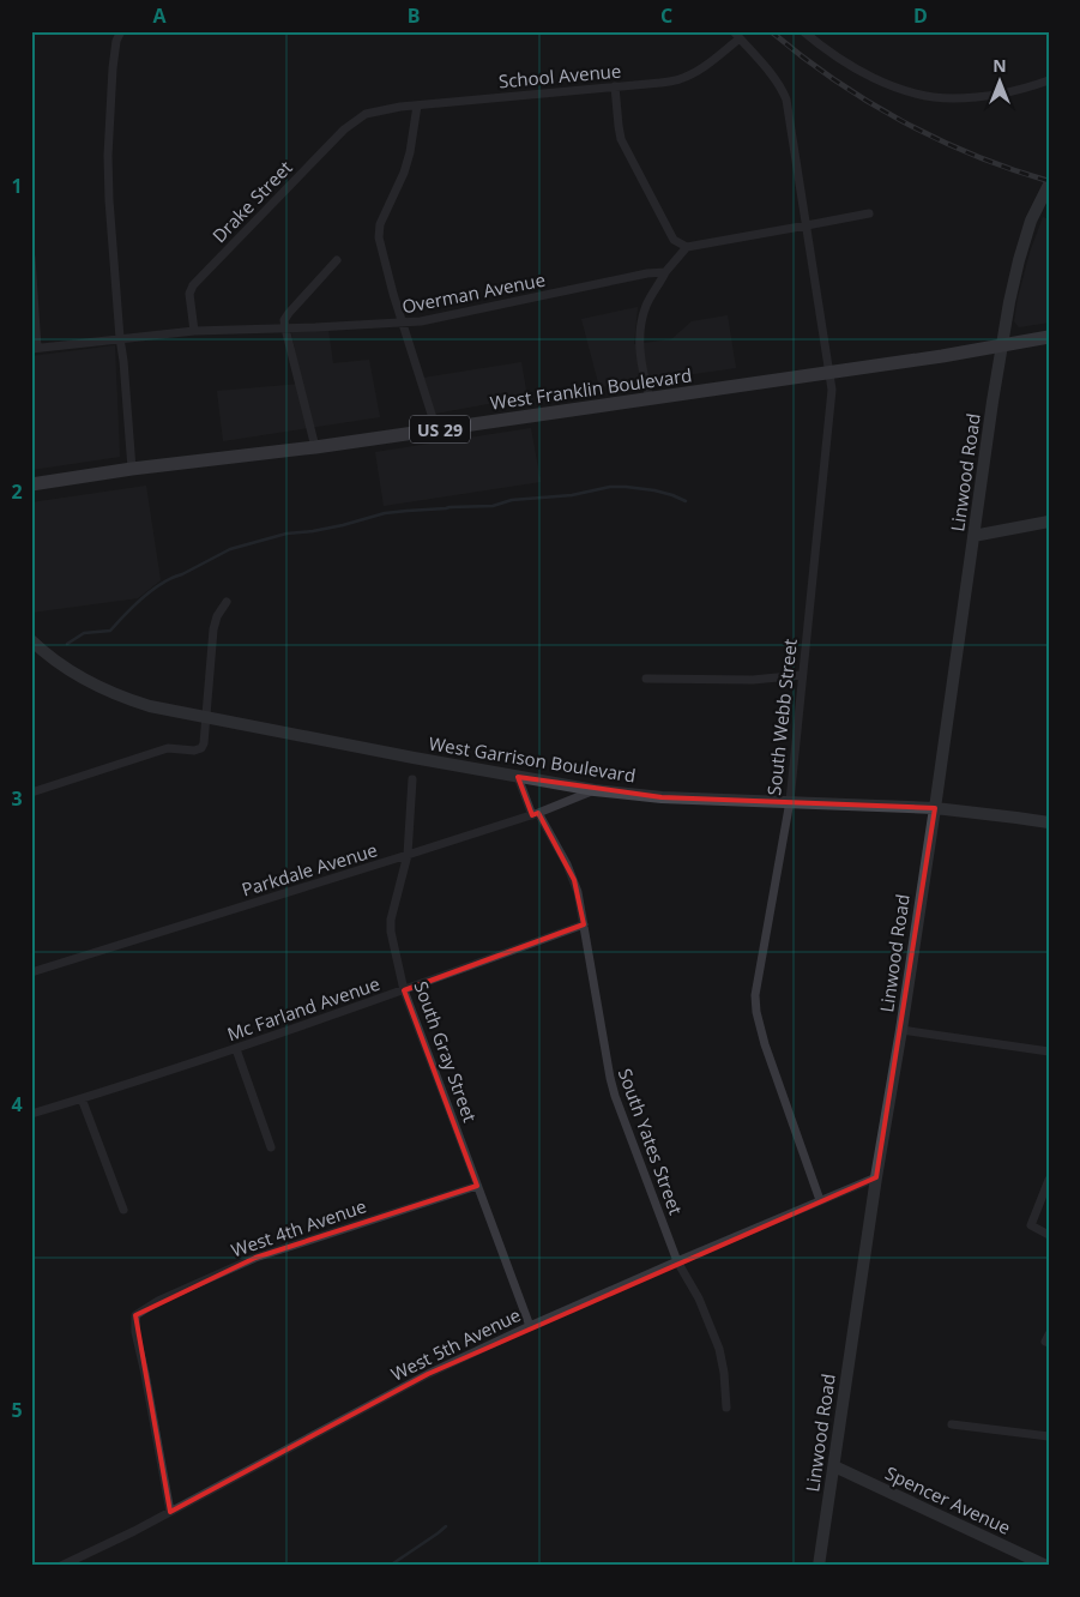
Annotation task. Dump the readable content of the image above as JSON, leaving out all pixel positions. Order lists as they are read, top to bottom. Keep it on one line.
{"streets":{"main road":["West Franklin Boulevard","US 29","Linwood Road","West Garrison Boulevard","Spencer Avenue"],"street":["School Avenue","Drake Street","Overman Avenue","South Webb Street","Parkdale Avenue","Mc Farland Avenue","South Gray Street","South Yates Street","West 4th Avenue","West 5th Avenue"]},"crossings":[["School Avenue","Drake Street"],["School Avenue","South Webb Street"],["Drake Street","Overman Avenue"],["West Franklin Boulevard","Linwood Road"],["West Franklin Boulevard","South Webb Street"],["Linwood Road","West Garrison Boulevard"],["Linwood Road","West 5th Avenue"],["Linwood Road","Spencer Avenue"],["South Webb Street","West Garrison Boulevard"],["South Webb Street","West 5th Avenue"],["West Garrison Boulevard","Parkdale Avenue"],["West Garrison Boulevard","South Yates Street"],["Parkdale Avenue","South Gray Street"],["Parkdale Avenue","South Yates Street"],["Mc Farland Avenue","South Gray Street"],["Mc Farland Avenue","South Yates Street"],["South Gray Street","West 4th Avenue"],["South Gray Street","West 5th Avenue"],["South Yates Street","West 5th Avenue"],["West 4th Avenue","West 5th Avenue"]],"north":"top","grid":{"columns":["A","B","C","D"],"rows":["1","2","3","4","5"]}}
